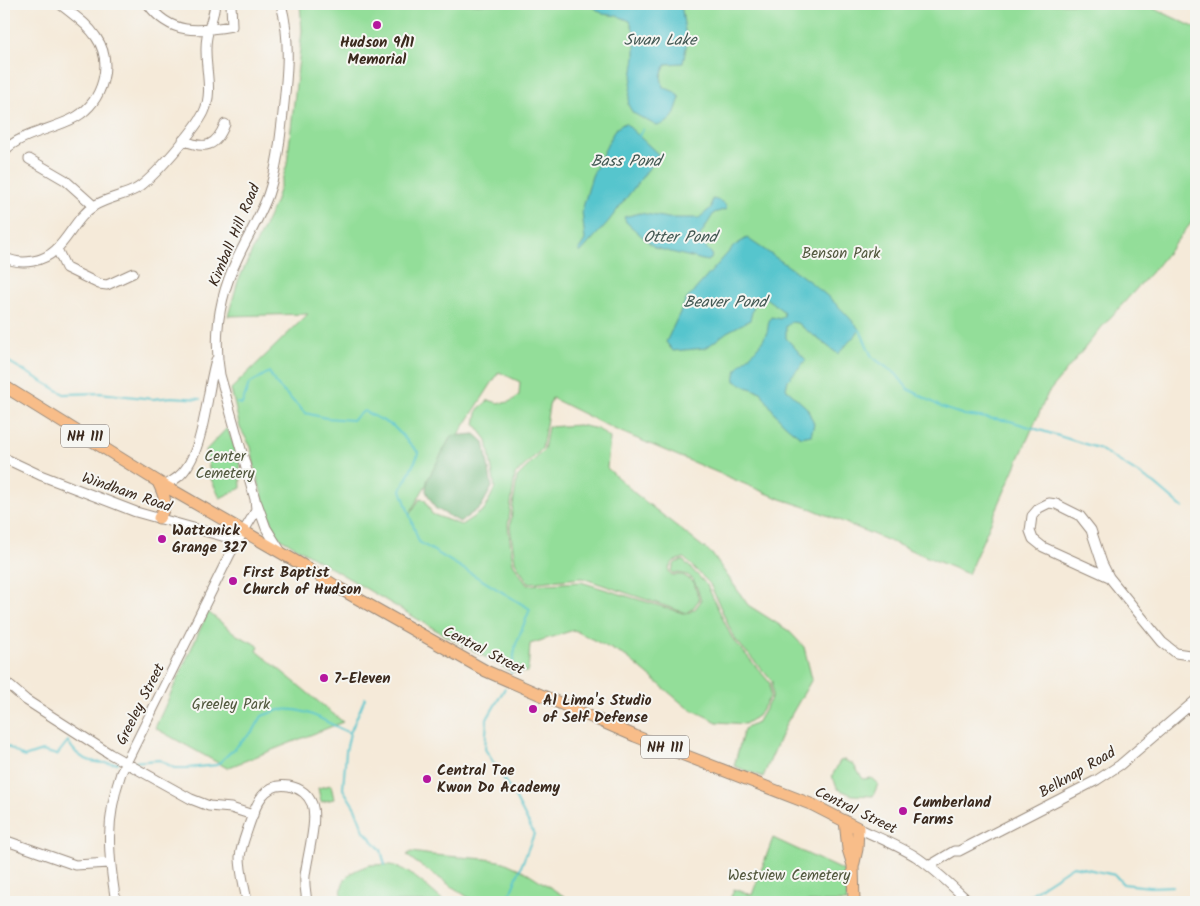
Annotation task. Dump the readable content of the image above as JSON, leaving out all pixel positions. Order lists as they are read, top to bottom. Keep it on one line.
{"streets":{"main road":["NH 111","Central Street"],"street":["Kimball Hill Road","Windham Road","Greeley Street","Belknap Road"]},"crossings":[["Kimball Hill Road","Windham Road"],["Kimball Hill Road","Central Street"],["Kimball Hill Road","Greeley Street"],["Windham Road","Central Street"],["Windham Road","Greeley Street"],["Central Street","Greeley Street"],["Central Street","Belknap Road"]],"water":["Swan Lake","Bass Pond","Otter Pond","Beaver Pond"],"parks":["Benson Park","Center Cemetery","Greeley Park","Westview Cemetery"],"places":["Hudson 9/11 Memorial","Wattanick Grange 327","First Baptist Church of Hudson","7-Eleven","Al Lima's Studio of Self Defense","Central Tae Kwon Do Academy","Cumberland Farms"]}
